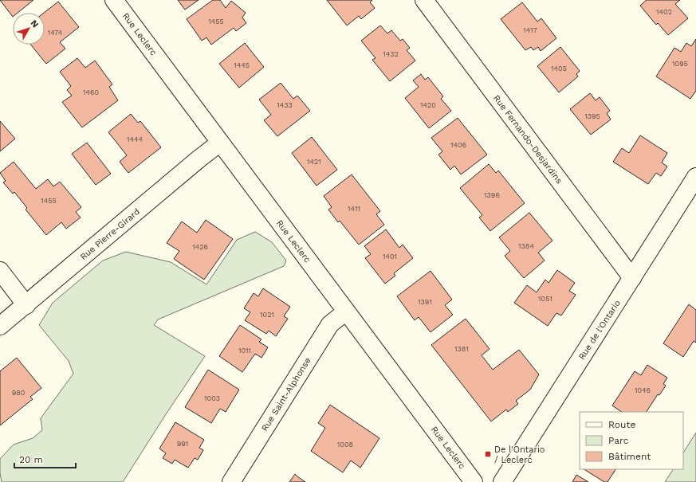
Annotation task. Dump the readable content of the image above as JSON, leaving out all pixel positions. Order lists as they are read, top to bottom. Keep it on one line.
{"streets":{"street":["Rue Leclerc","Rue Fernando-Desjardins","Rue Pierre-Girard","Rue de l'Ontario","Rue Saint-Alphonse"]},"crossings":[["Rue Leclerc","Rue Pierre-Girard"],["Rue Leclerc","Rue Saint-Alphonse"],["Rue Fernando-Desjardins","Rue de l'Ontario"]],"places":{"transit":["De l'Ontario / Leclerc"]},"house_numbers":["1402","1455","1417","1474","1432","1095","1445","1405","1460","1433","1420","1395","1444","1406","1421","1396","1455","1411","1384","1426","1401","1051","1391","1021","1381","1011","1046","980","1003","991","1008"],"legend":["Route","Parc","Bâtiment"],"scale_bar":"20 m","north":"top right"}
